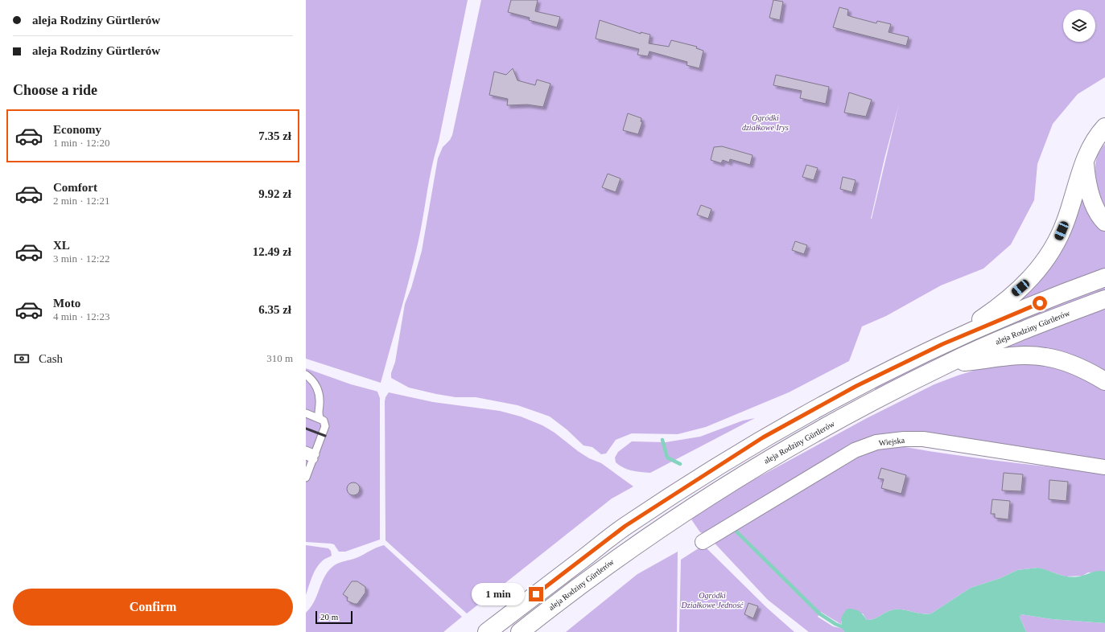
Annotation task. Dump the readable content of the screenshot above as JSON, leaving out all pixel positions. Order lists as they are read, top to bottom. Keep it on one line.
{"streets":{"main road":["aleja Rodziny Gürtlerów"],"street":["Wiejska"]},"parks":["Ogródki działkowe Irys","Ogródki Działkowe Jedność"],"scale_bar":"20 m","page":{"banner":["aleja Rodziny Gürtlerów","aleja Rodziny Gürtlerów"],"heading":"Choose a ride","list":[{"name":"Economy","note":"1 min · 12:20","value":"7.35 zł"},{"name":"Comfort","note":"2 min · 12:21","value":"9.92 zł"},{"name":"XL","note":"3 min · 12:22","value":"12.49 zł"},{"name":"Moto","note":"4 min · 12:23","value":"6.35 zł"}],"pay":["Cash","310 m"],"buttons":"Confirm","bubble":"1 min","scale":"20 m"}}
